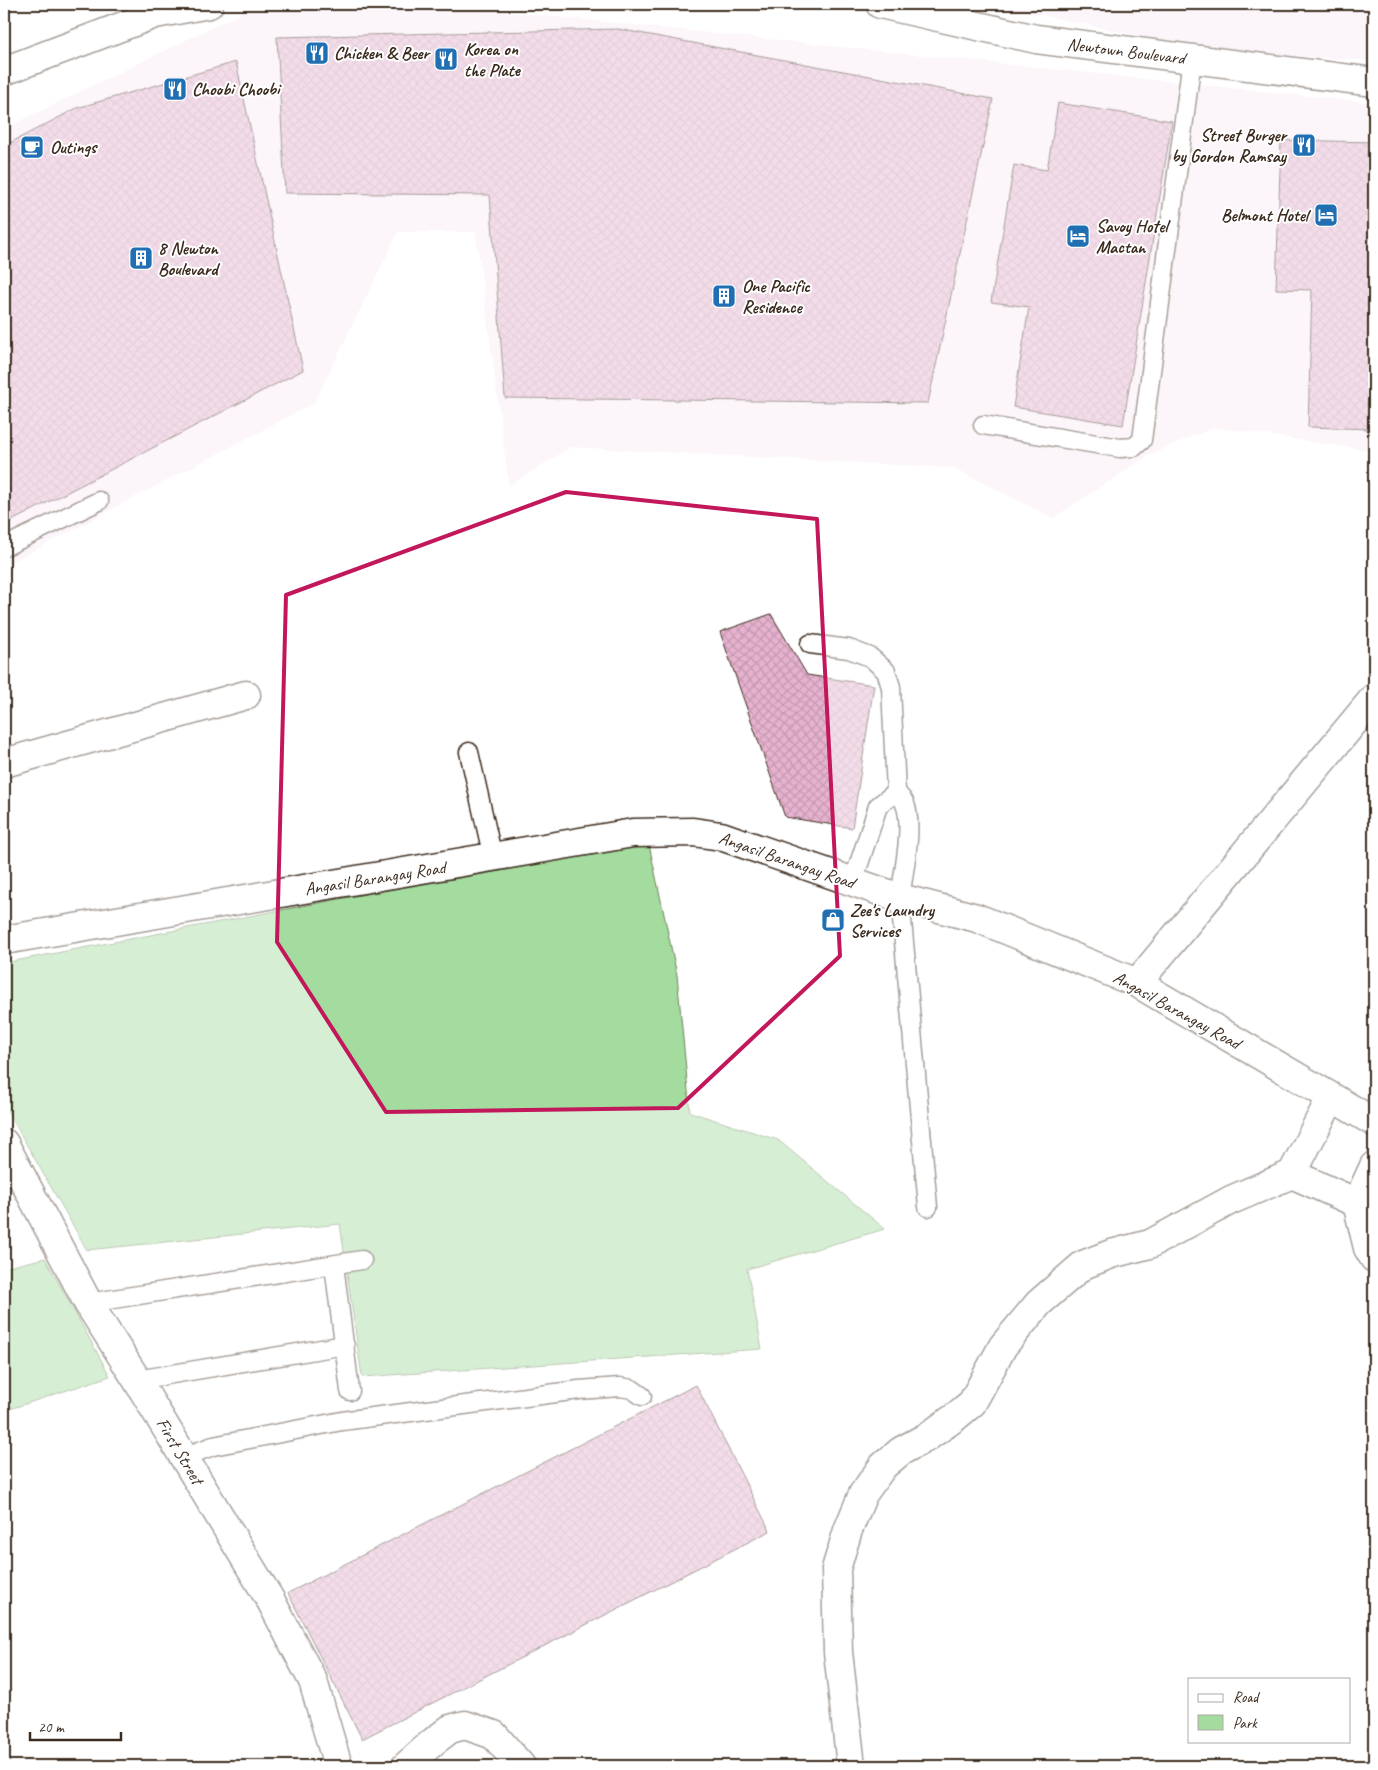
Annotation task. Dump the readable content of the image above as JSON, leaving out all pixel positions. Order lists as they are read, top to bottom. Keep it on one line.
{"streets":{"street":["Newtown Boulevard","Angasil Barangay Road","First Street"]},"places":{"restaurant":["Chicken & Beer","Korea on the Plate","Choobi Choobi","Street Burger by Gordon Ramsay"],"cafe":["Outings"],"hotel":["Belmont Hotel","Savoy Hotel Mactan"],"building":["8 Newton Boulevard","One Pacific Residence"],"shop":["Zee's Laundry Services"]},"legend":["Road","Park"],"scale_bar":"20 m"}
